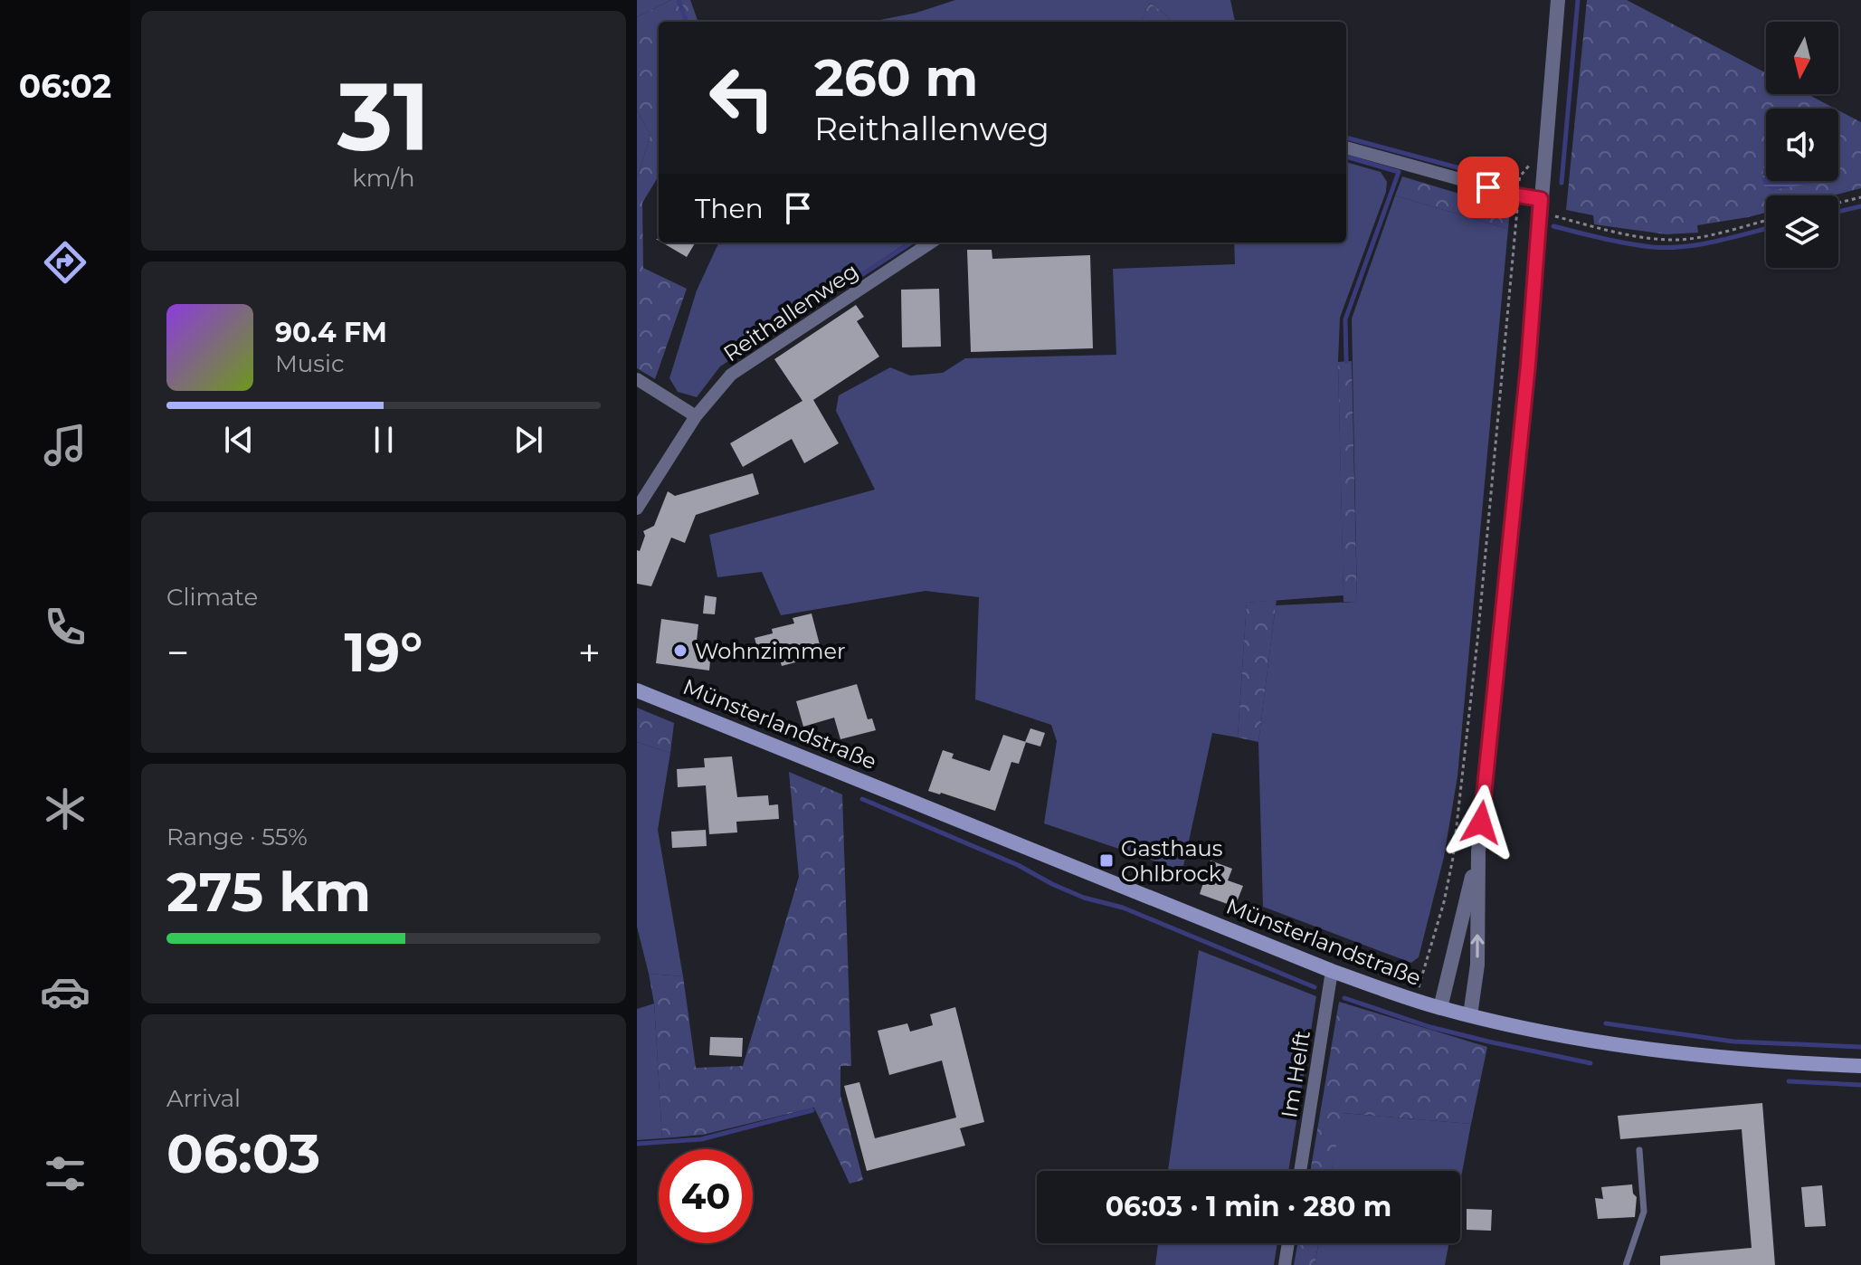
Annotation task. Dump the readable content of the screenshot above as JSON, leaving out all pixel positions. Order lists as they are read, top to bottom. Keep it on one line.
{"streets":{"main road":["Münsterlandstraße"],"street":["Reithallenweg","Im Helft"]},"crossings":[["Münsterlandstraße","Im Helft"]],"places":{"other":["Wohnzimmer"],"transit":["Gasthaus Ohlbrock"]},"north":"bottom","page":{"tabs":"06:02","tile":[["31","km/h"],"Climate",["Range · 55%","275 km"],["Arrival","06:03"]],"turn":["260 m","Reithallenweg"],"then":"Then","song":["90.4 FM","Music"],"heat":["−","19°","+"],"limit":"40","trip":"06:03 · 1 min · 280 m"}}
